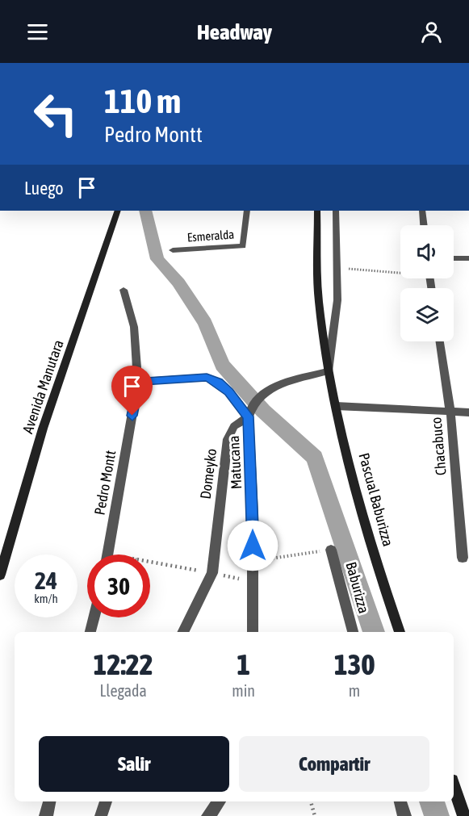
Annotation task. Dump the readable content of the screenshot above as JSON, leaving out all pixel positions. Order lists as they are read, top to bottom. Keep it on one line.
{"streets":{"street":["Esmeralda","Avenida Manutara","Chacabuco","Matucana","Domeyko","Pedro Montt","Pascual Baburizza","Baburizza"]},"crossings":[["Matucana","Domeyko"],["Matucana","Pedro Montt"],["Domeyko","Pascual Baburizza"]],"page":{"header":"Headway","turn":["110 m","Pedro Montt"],"then":"Luego","speed":"24 km/h","limit":"30","eta":["12:22","Llegada","1","min","130","m"],"buttons":["Salir","Compartir"]}}
